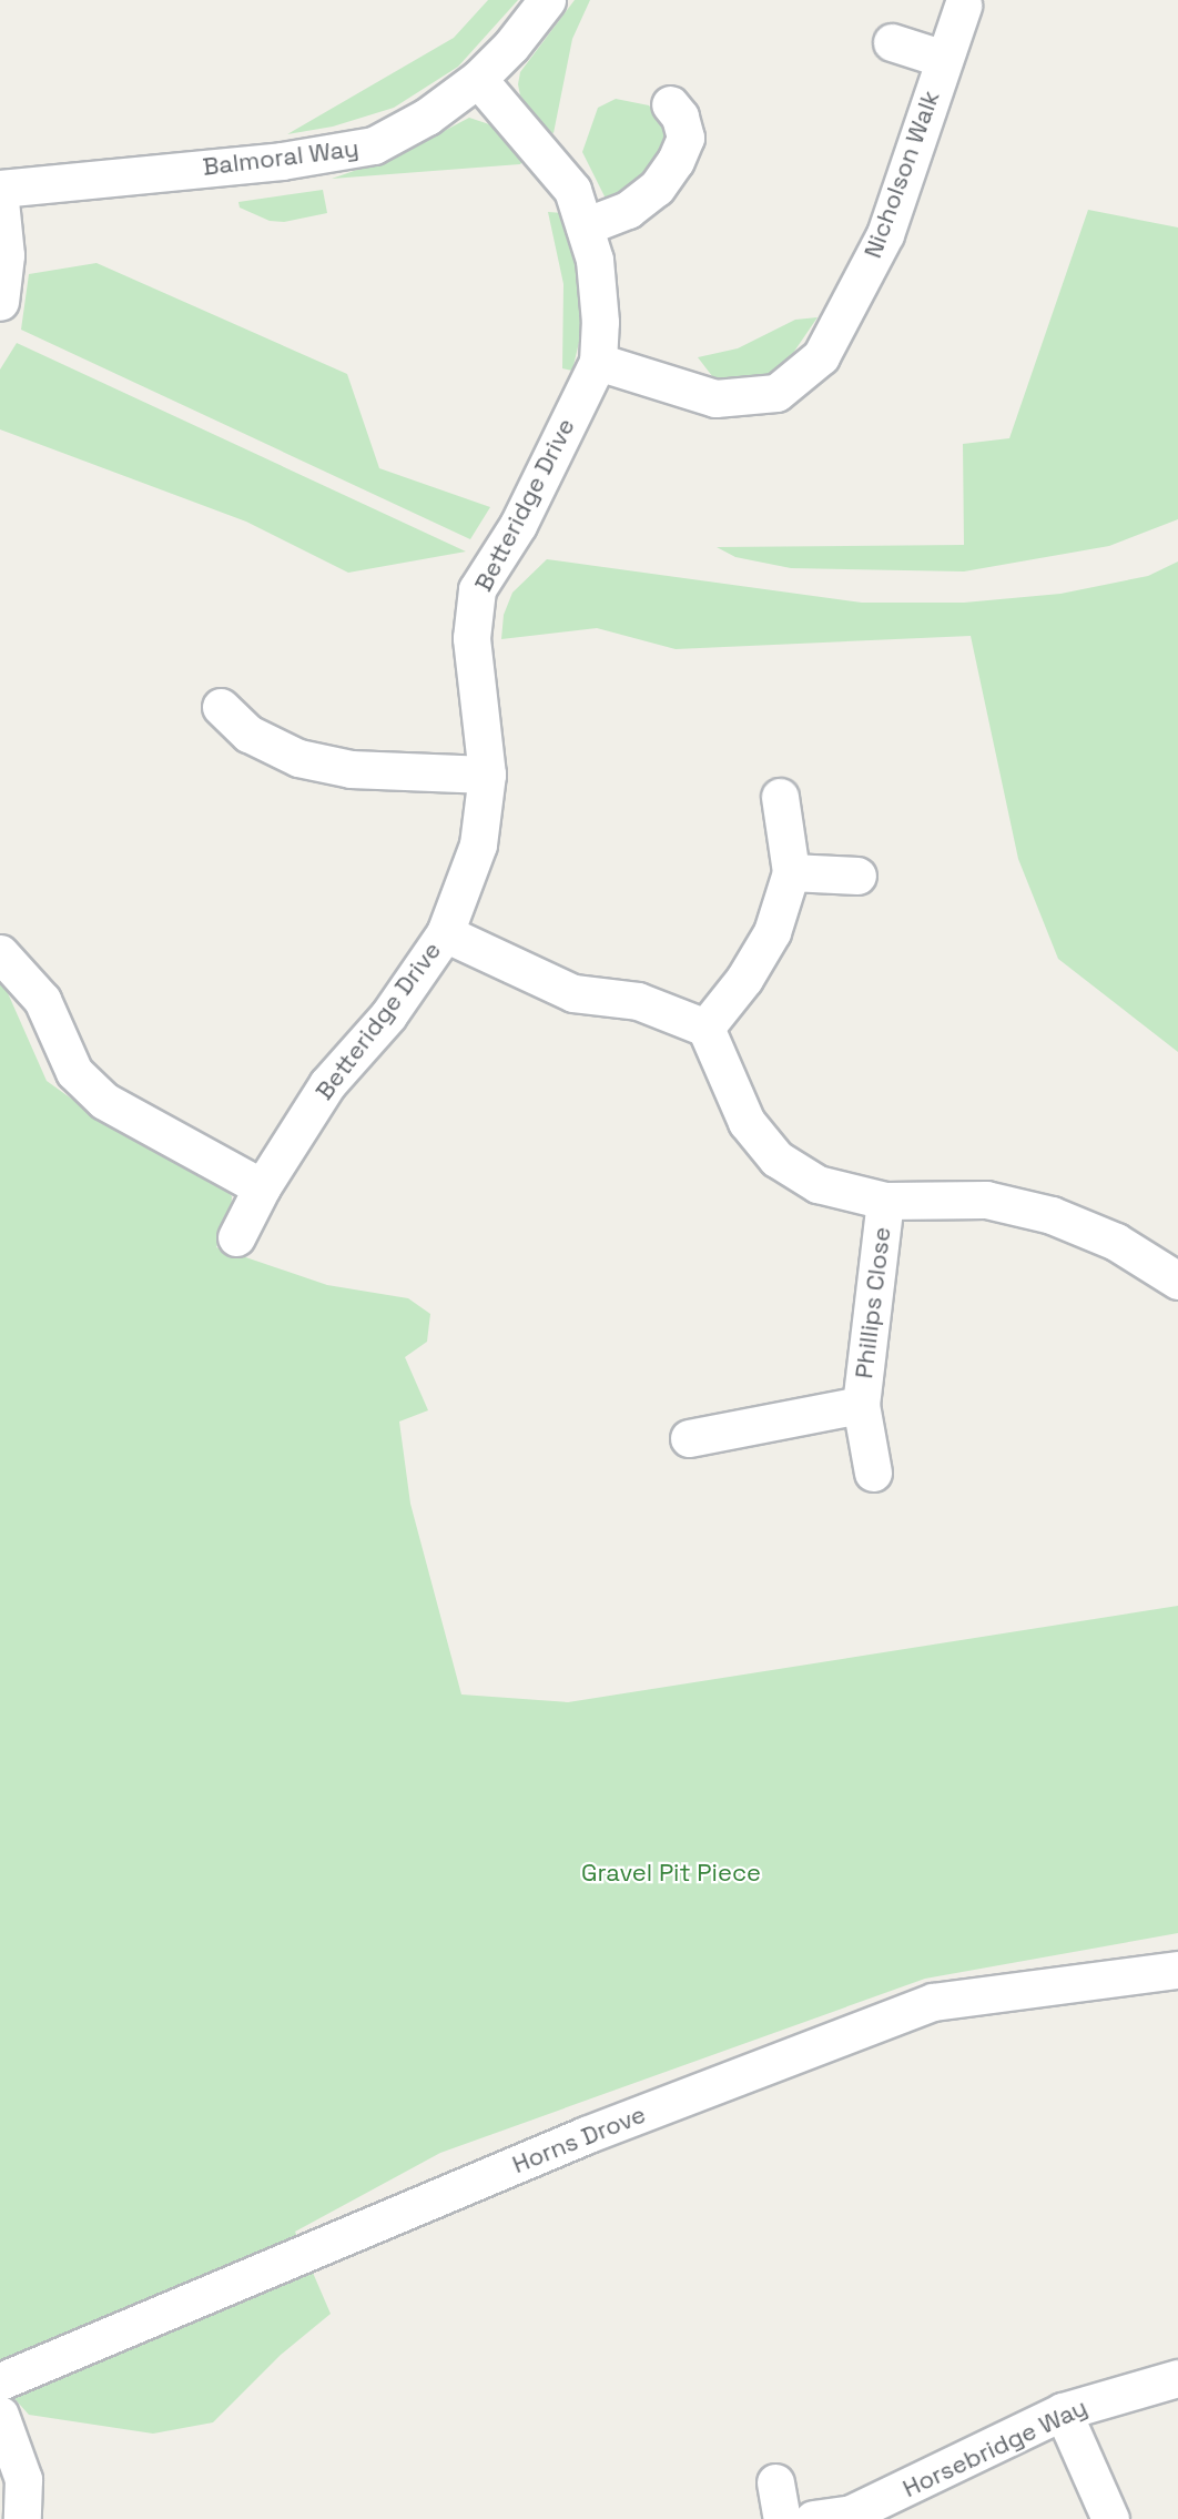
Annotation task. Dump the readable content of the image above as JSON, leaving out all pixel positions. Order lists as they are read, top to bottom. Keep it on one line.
{"streets":{"street":["Balmoral Way","Nicholson Walk","Betteridge Drive","Phillips Close","Horns Drove","Horsebridge Way"]},"crossings":[["Balmoral Way","Betteridge Drive"],["Nicholson Walk","Betteridge Drive"]],"parks":["Gravel Pit Piece"]}
